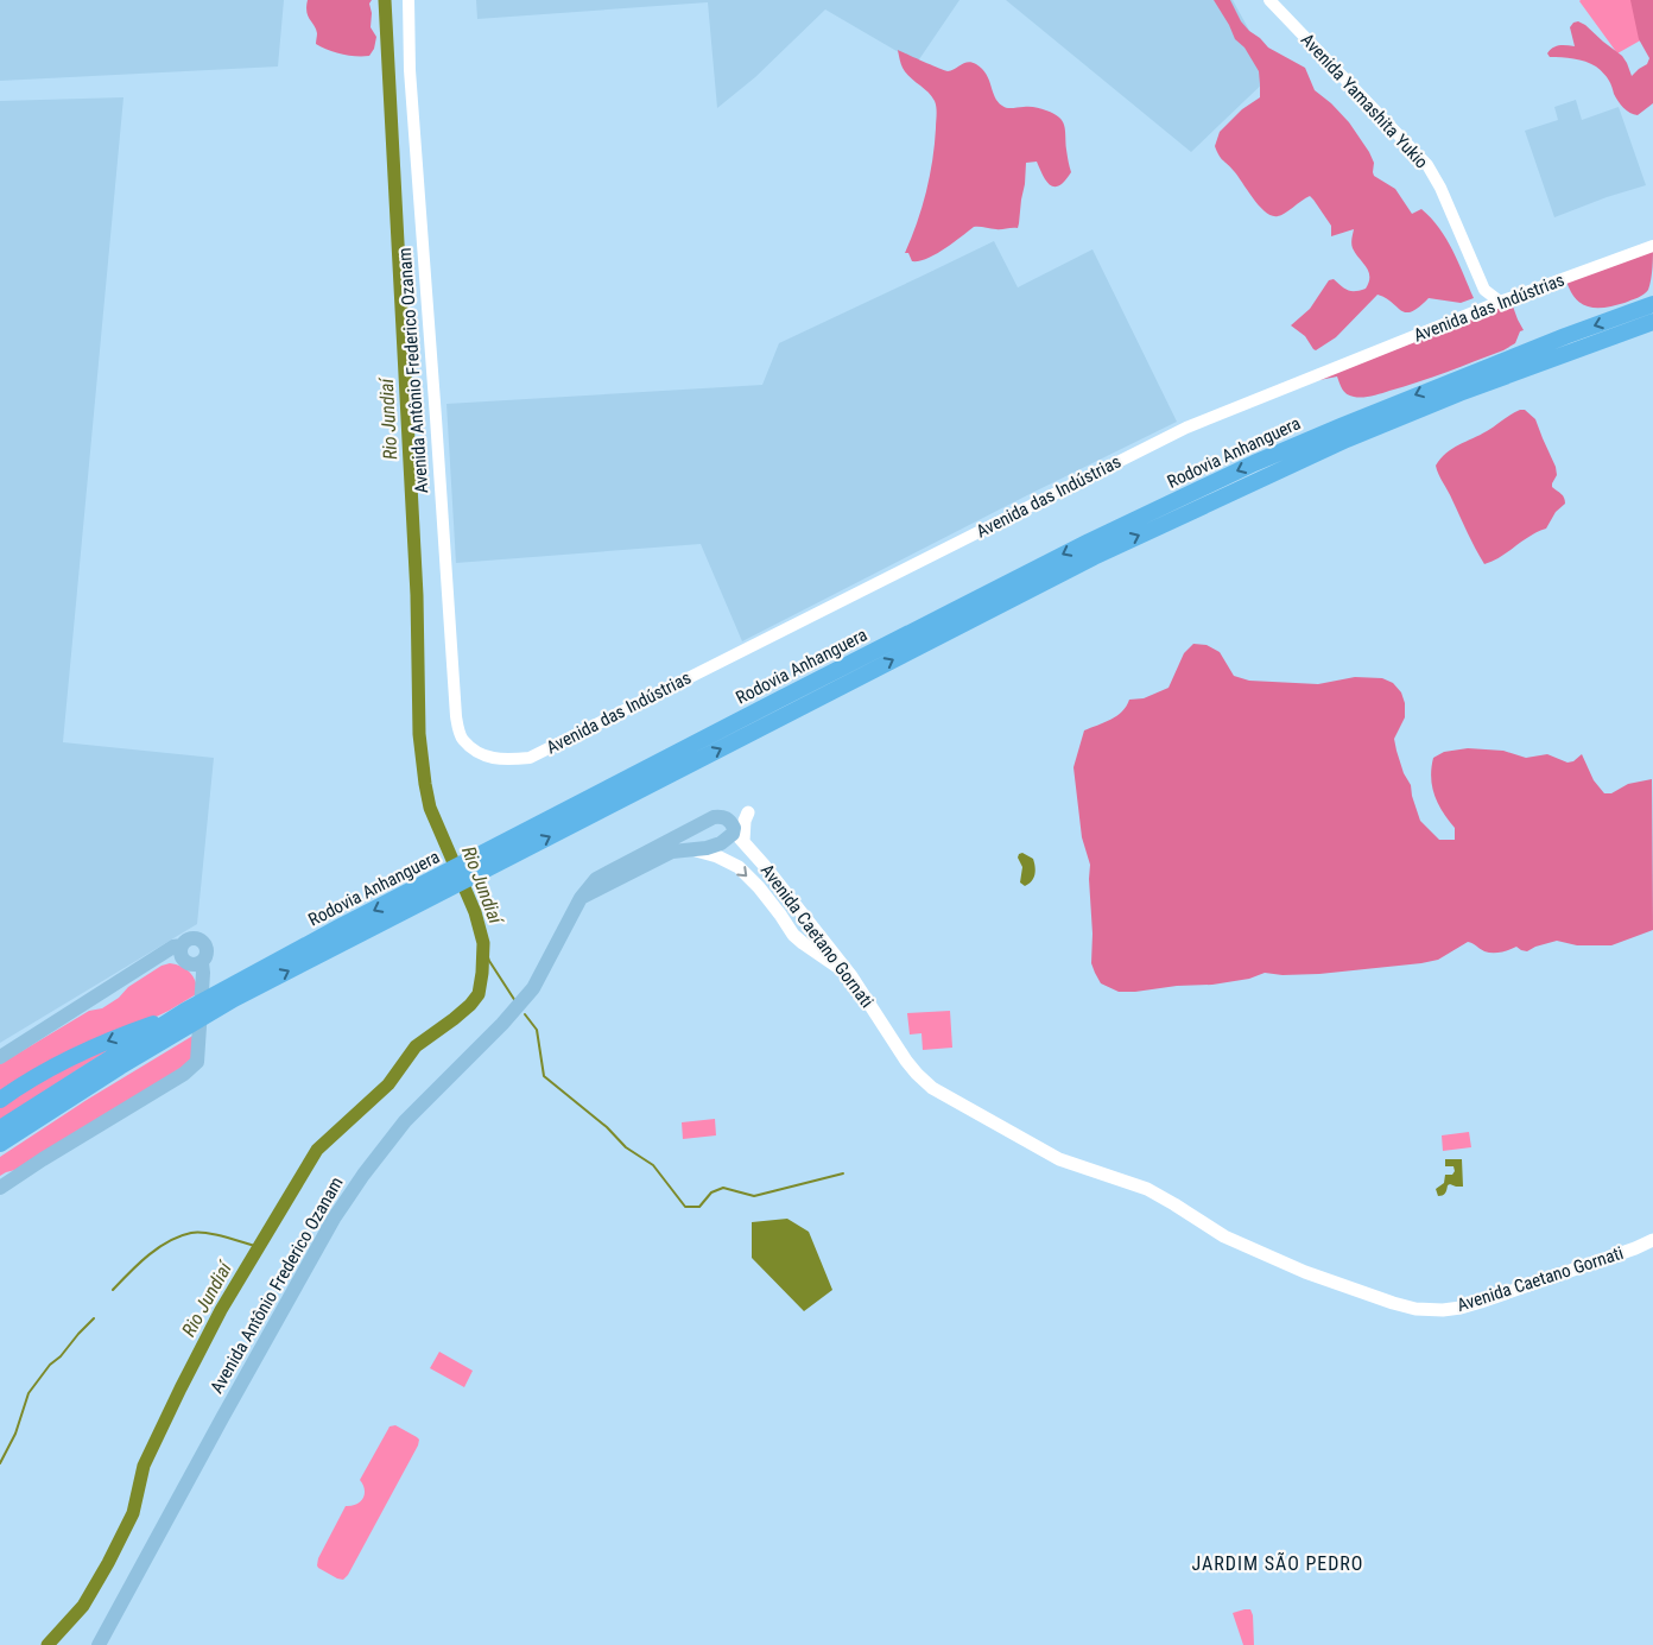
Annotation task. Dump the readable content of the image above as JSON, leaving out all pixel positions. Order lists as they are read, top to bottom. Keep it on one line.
{"streets":{"highway":["Rodovia Anhanguera"],"main road":["Avenida Antônio Frederico Ozanam","Avenida Caetano Gornati"],"street":["Avenida Yamashita Yukio","Avenida das Indústrias"]},"crossings":[["Avenida Yamashita Yukio","Avenida das Indústrias"],["Avenida das Indústrias","Avenida Antônio Frederico Ozanam"]],"districts":["JARDIM SÃO PEDRO"],"water":["Rio Jundiaí"]}
